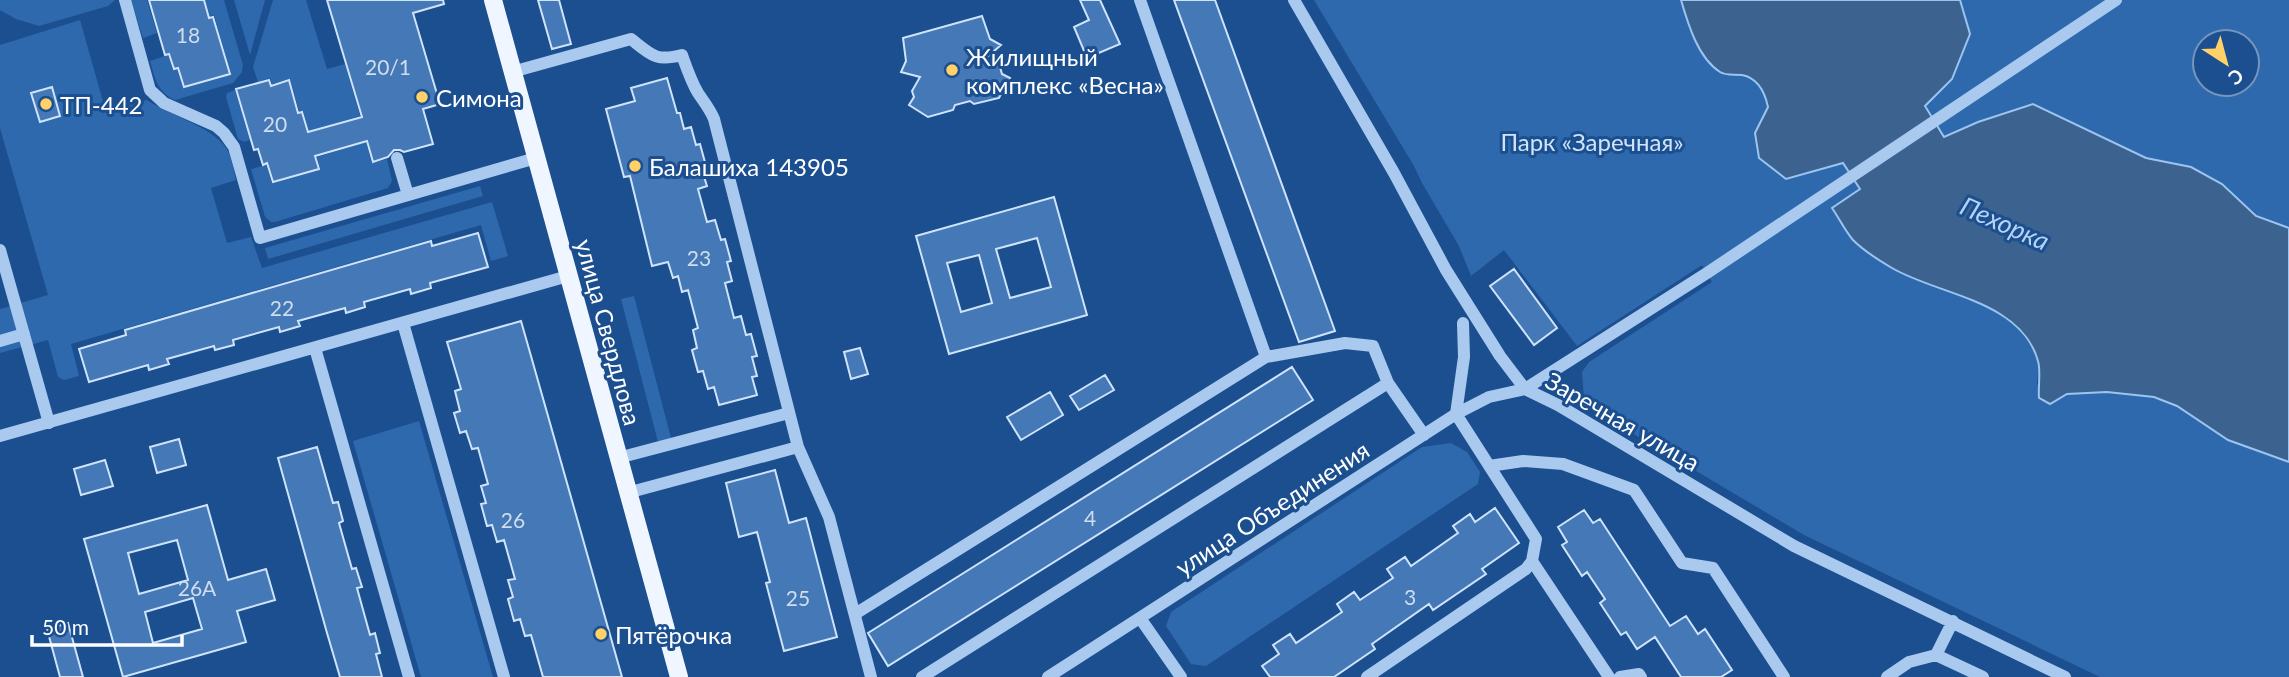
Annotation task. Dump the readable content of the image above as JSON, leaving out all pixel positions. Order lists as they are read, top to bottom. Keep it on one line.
{"streets":{"main road":["улица Свердлова"],"street":["Заречная улица","улица Объединения"]},"crossings":[["Заречная улица","улица Объединения"]],"water":["Пехорка"],"parks":["Парк «Заречная»"],"places":["Жилищный комплекс «Весна»","Симона","ТП-442","Балашиха 143905","Пятёрочка"],"house_numbers":["18","20/1","20","23","22","4","26","26А","3","25"],"scale_bar":"50 m","north":"bottom right"}
